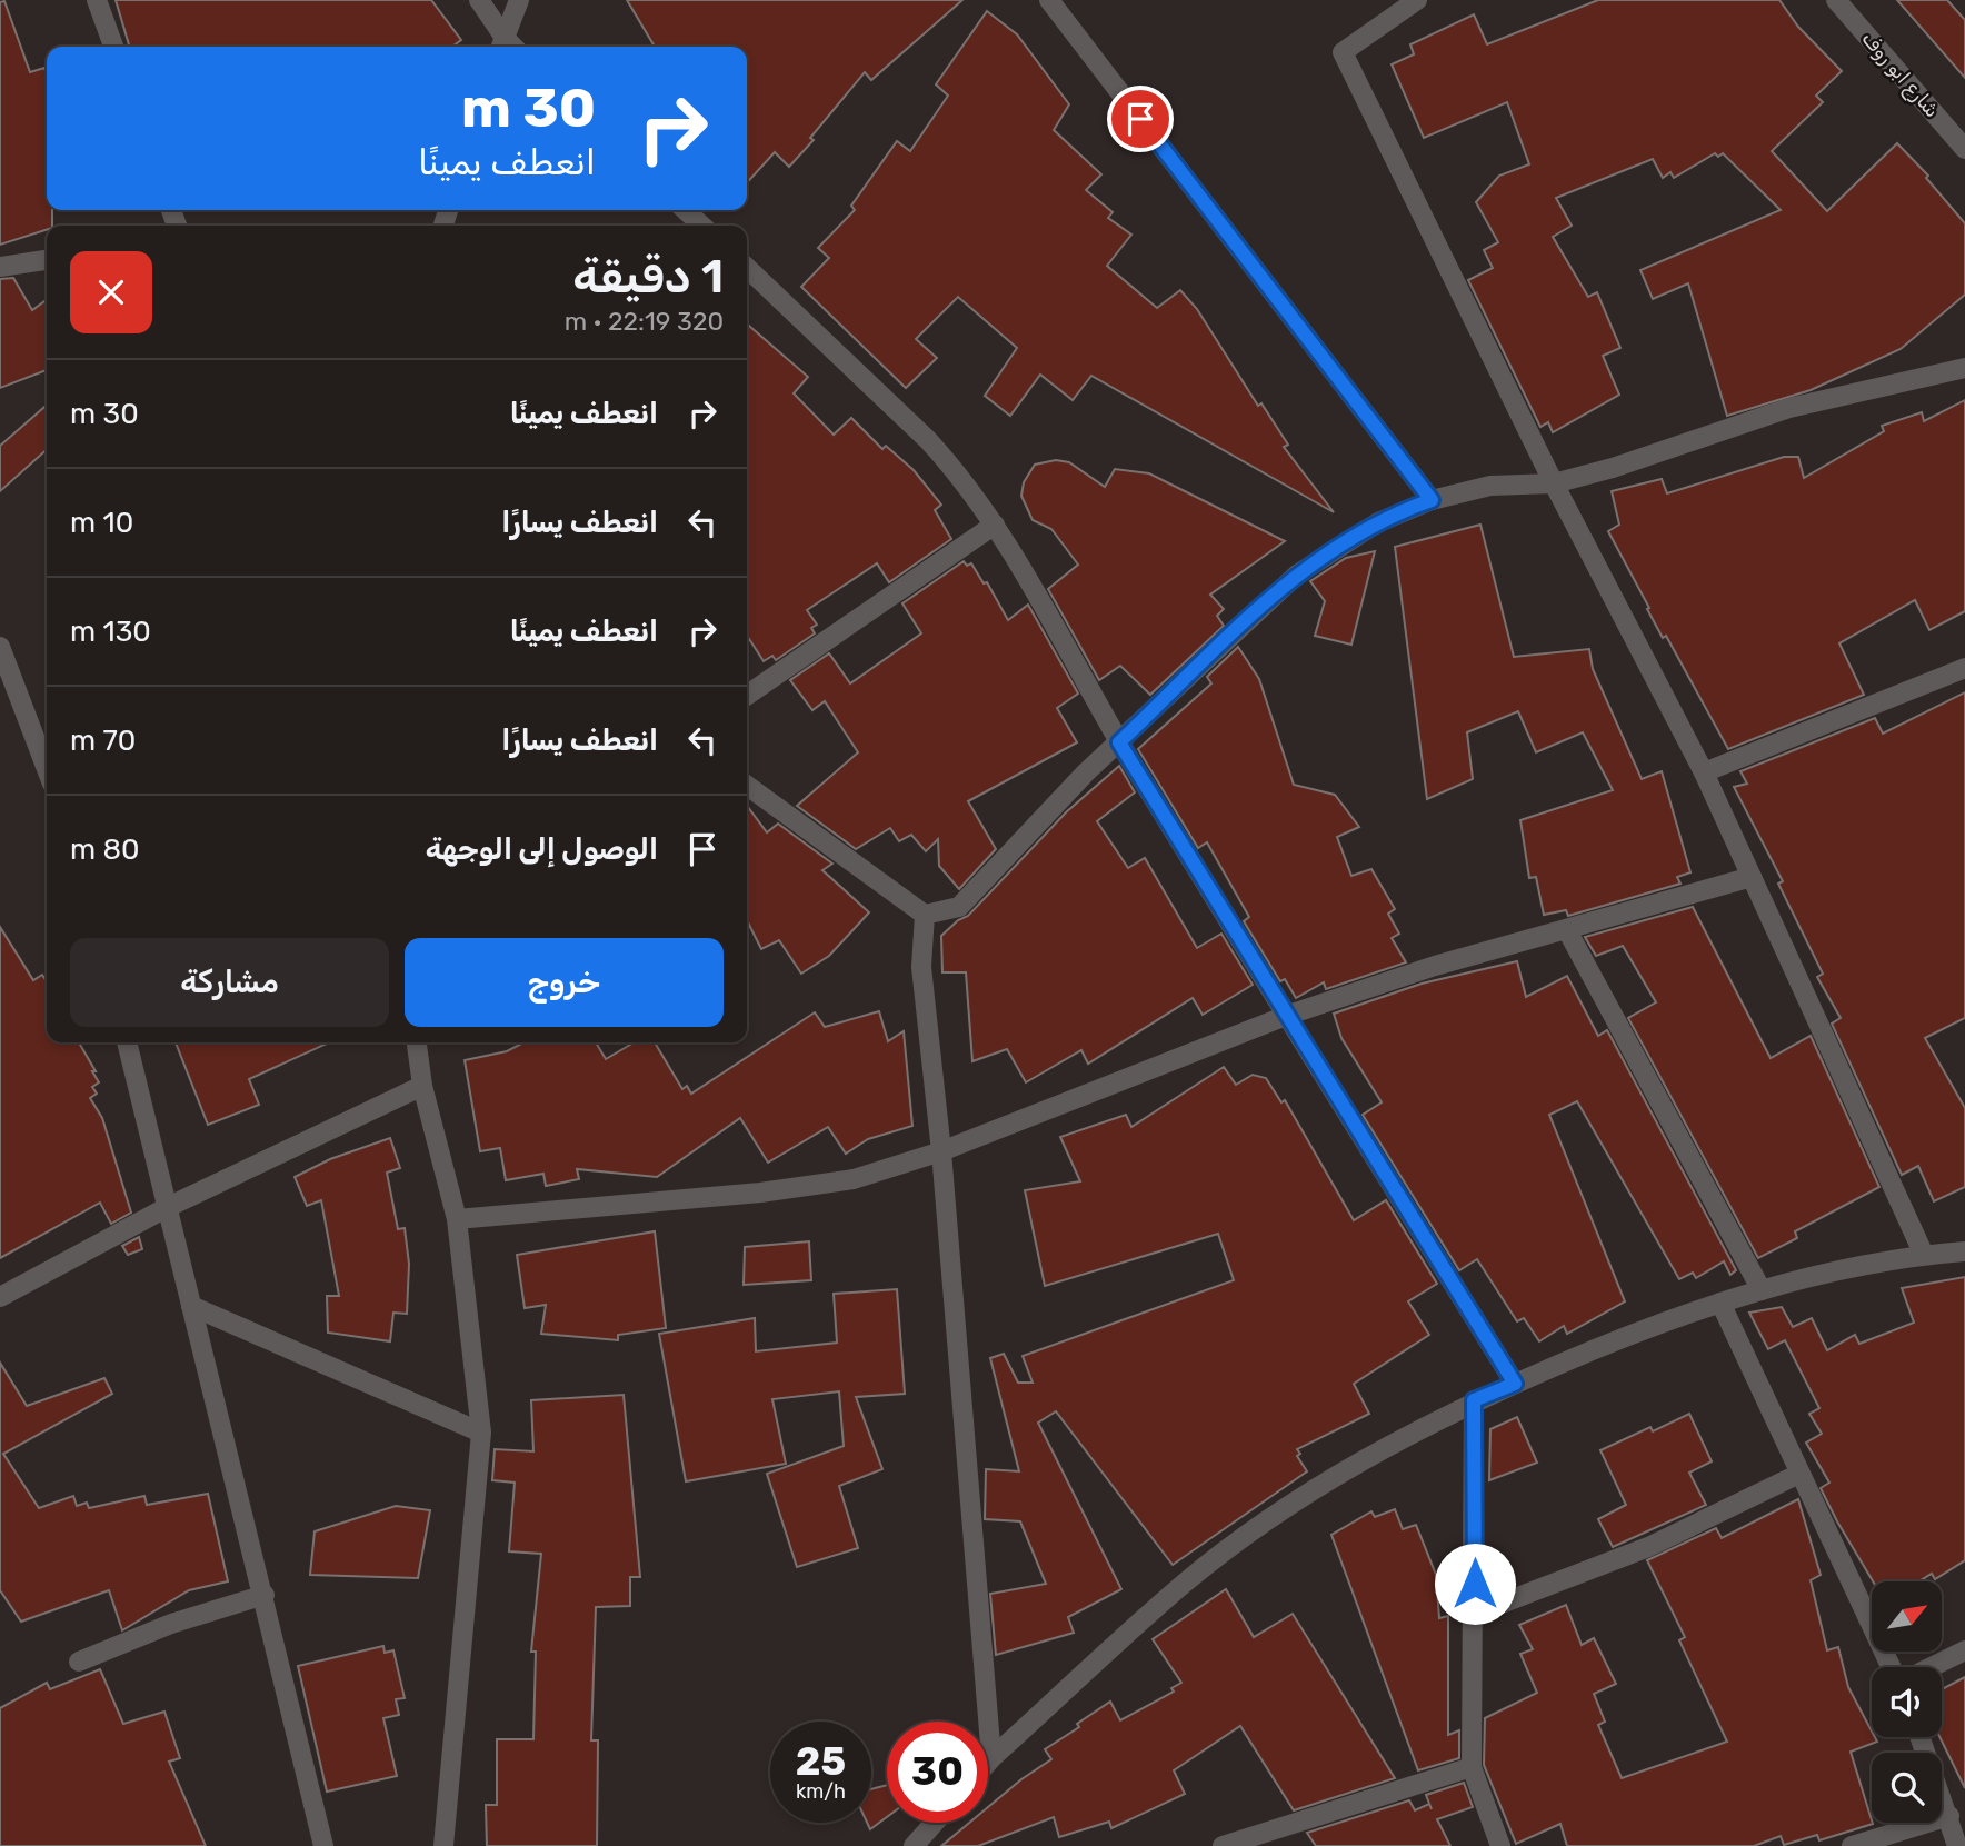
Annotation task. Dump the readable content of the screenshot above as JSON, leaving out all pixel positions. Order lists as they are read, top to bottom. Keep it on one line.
{"streets":{"street":["شارع ابو روف"]},"north":"top right","page":{"turn":["30 m","انعطف يمينًا"],"heading":["1 دقيقة","320 m · 22:19"],"list":[{"name":"انعطف يمينًا","value":"30 m"},{"name":"انعطف يسارًا","value":"10 m"},{"name":"انعطف يمينًا","value":"130 m"},{"name":"انعطف يسارًا","value":"70 m"},{"name":"الوصول إلى الوجهة","value":"80 m"}],"buttons":["خروج","مشاركة"],"speed":"25 km/h","limit":"30"}}
